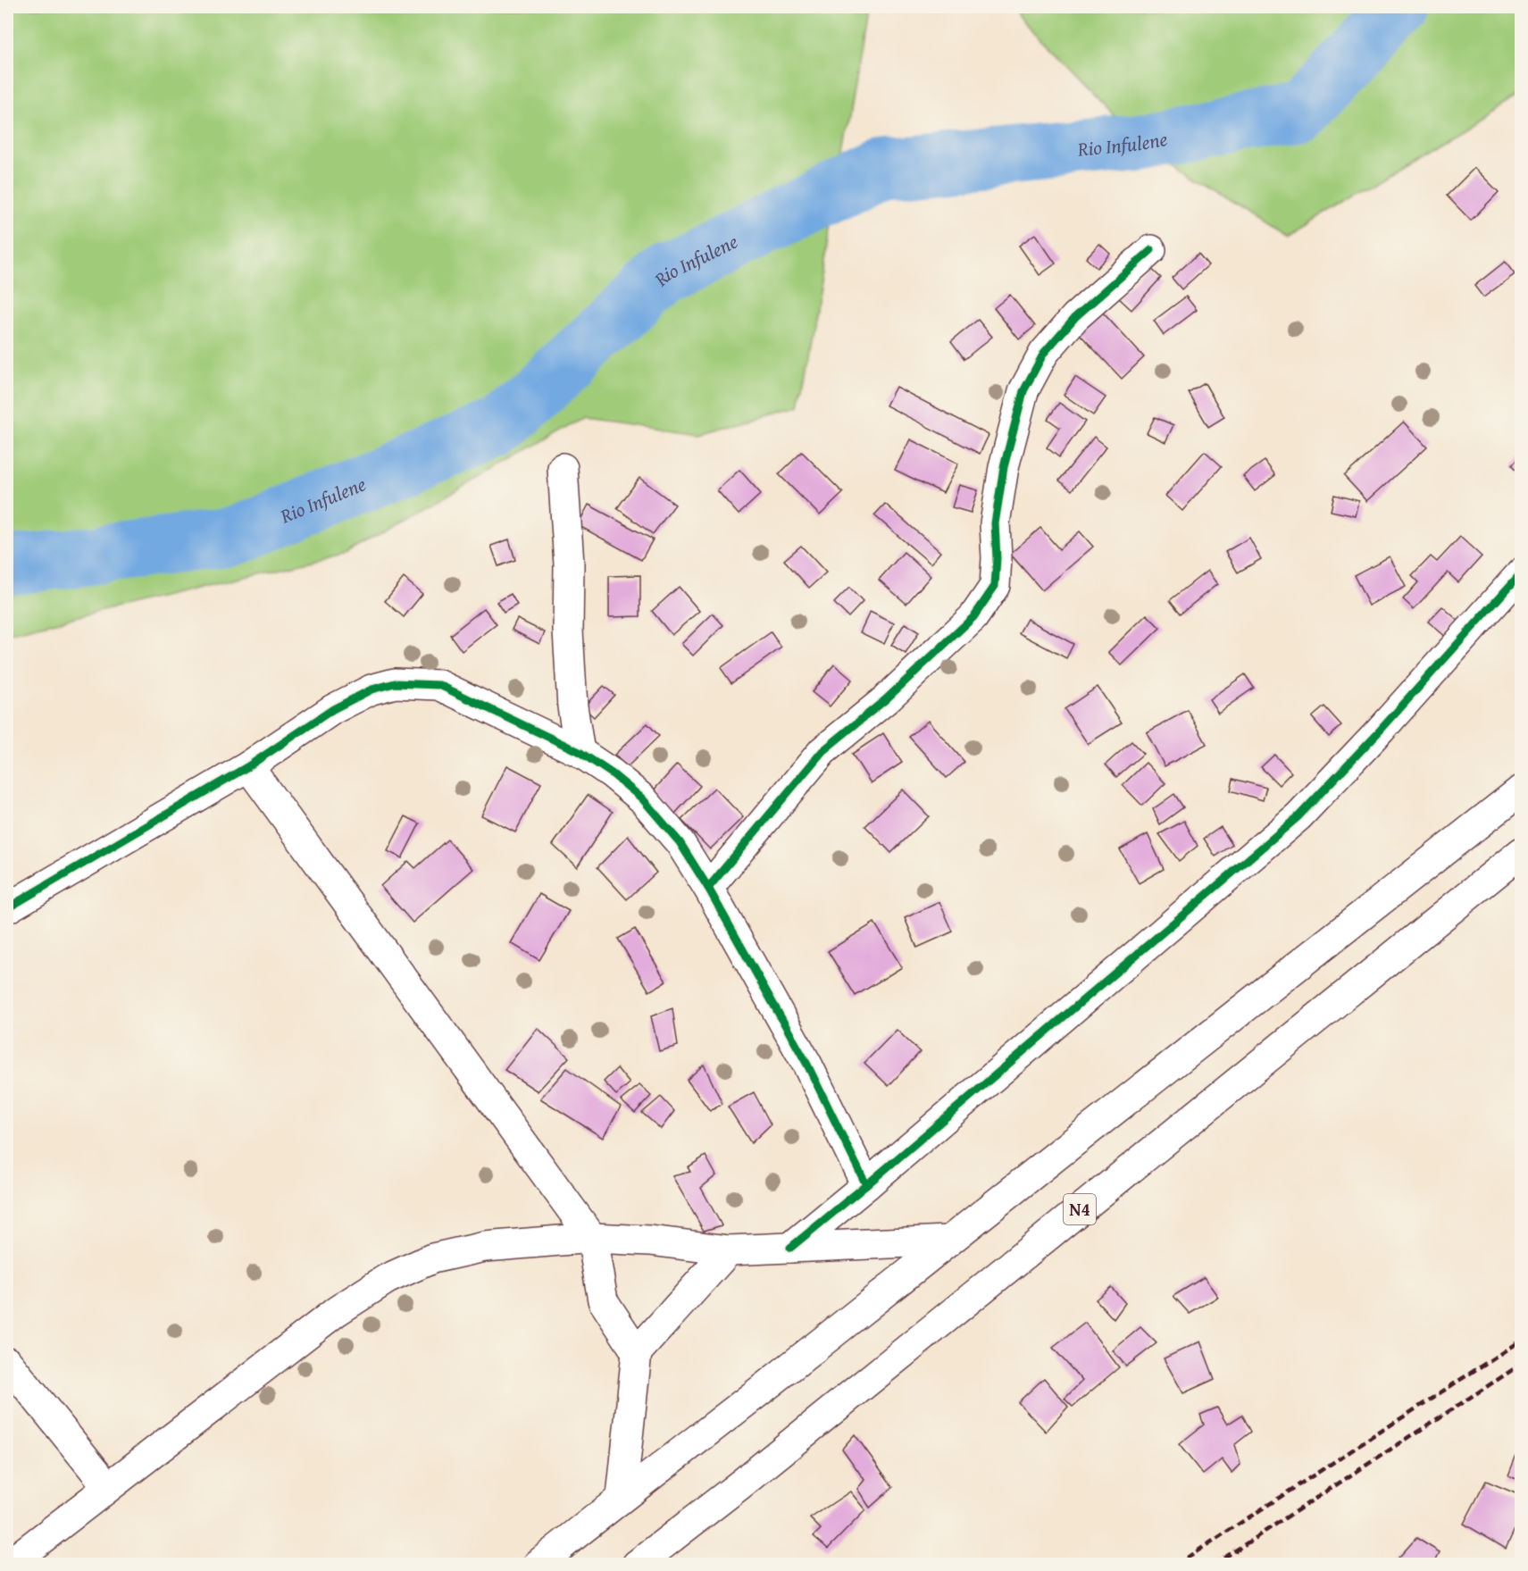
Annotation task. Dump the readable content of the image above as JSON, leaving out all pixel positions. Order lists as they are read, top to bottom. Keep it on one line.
{"streets":{"main road":["N4"]},"water":["Rio Infulene"]}
